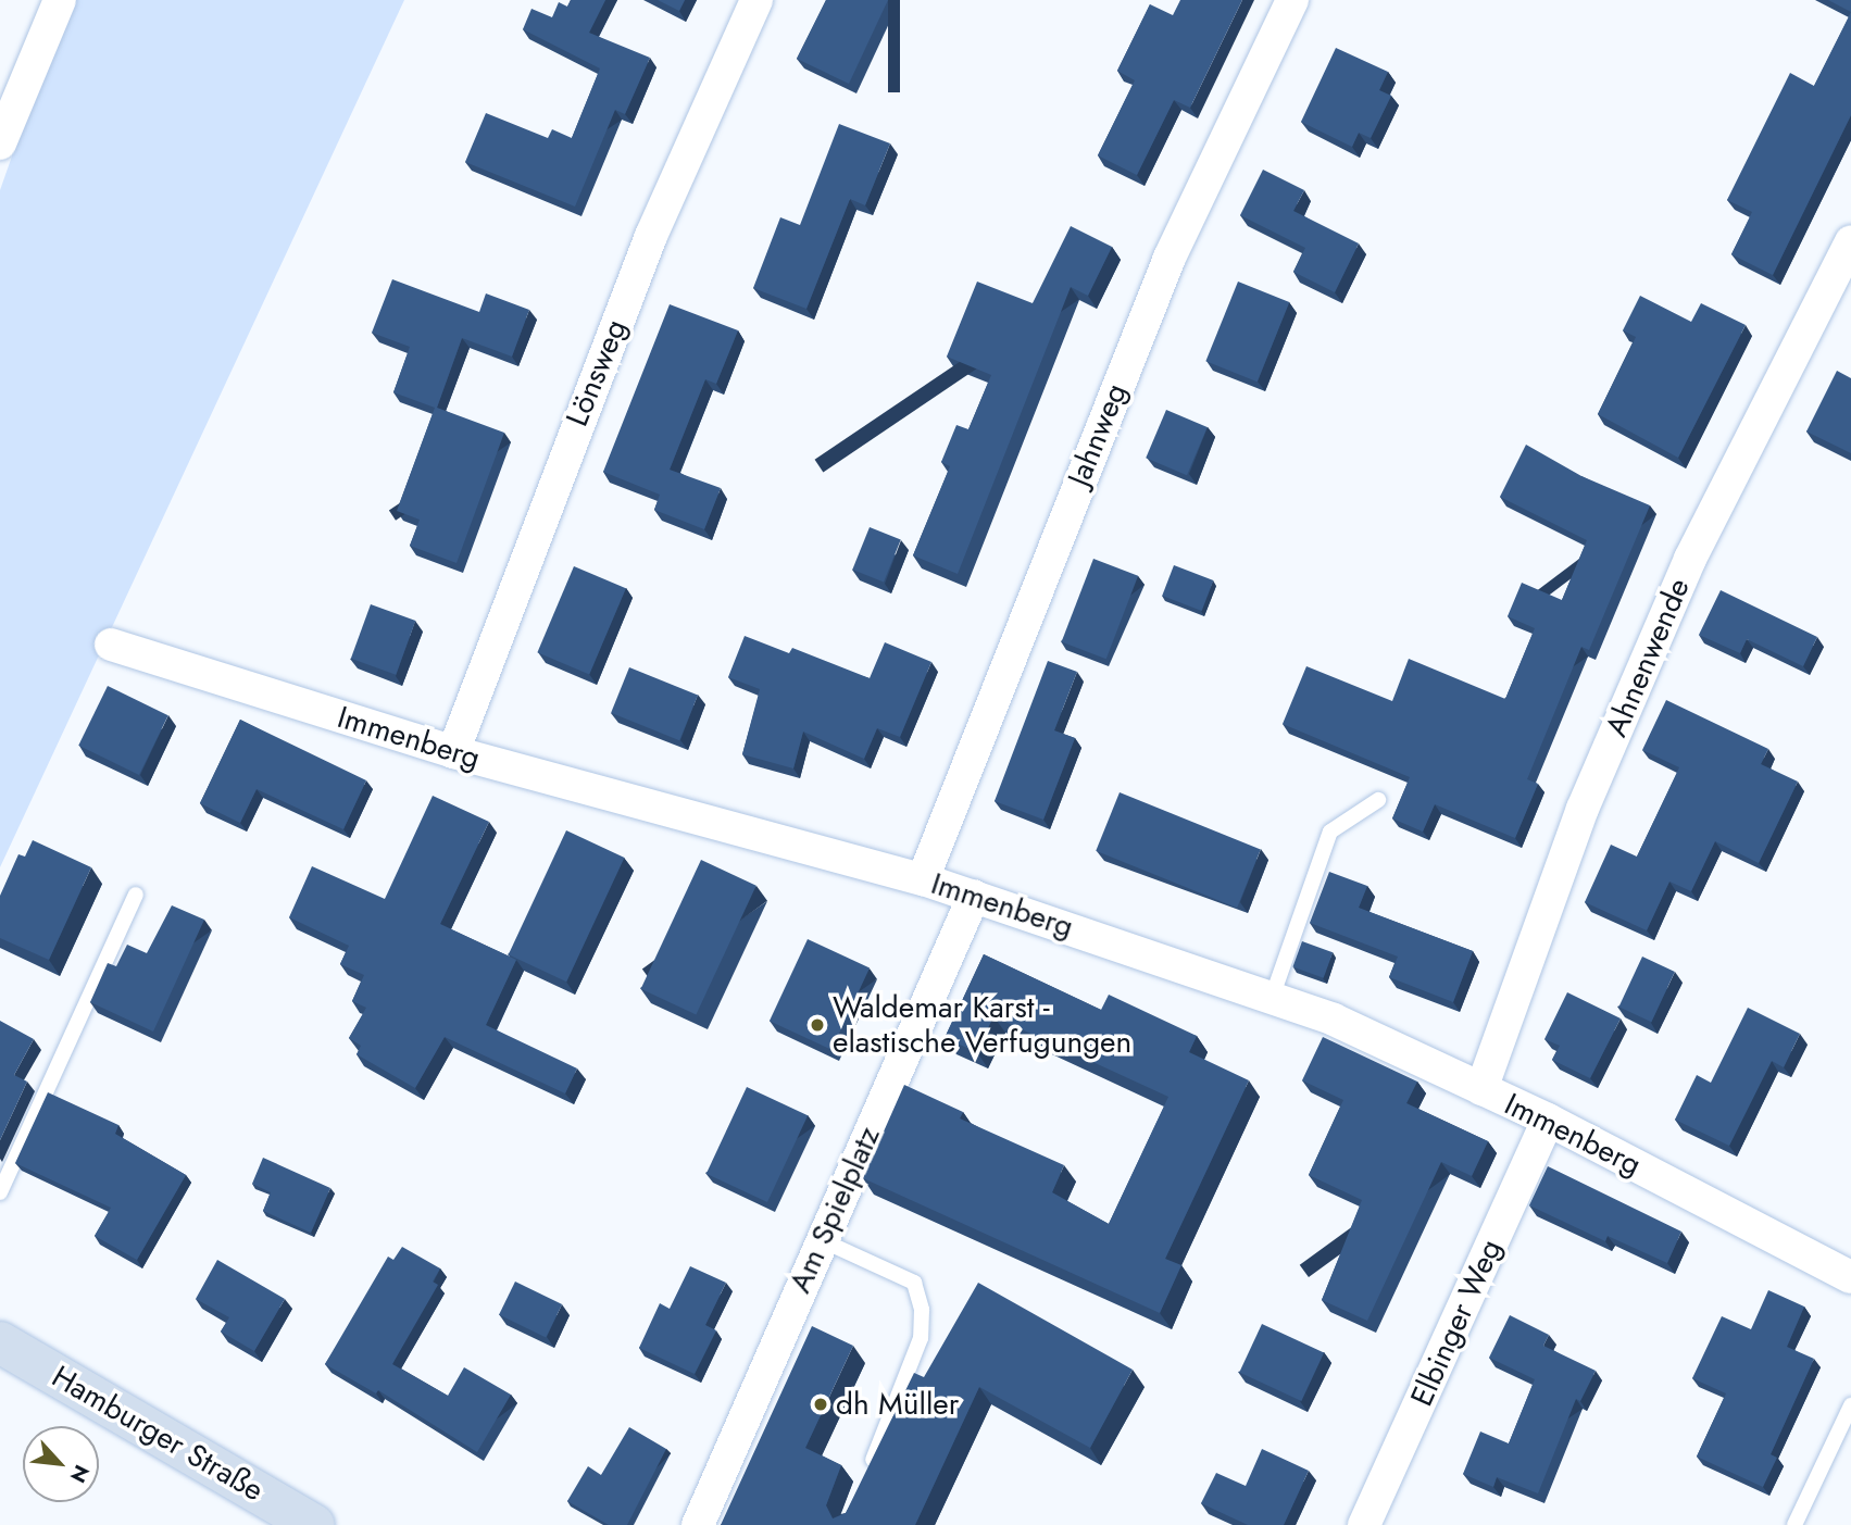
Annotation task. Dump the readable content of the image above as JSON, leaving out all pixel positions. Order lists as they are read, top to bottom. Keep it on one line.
{"streets":{"street":["Lönsweg","Jahnweg","Ahnenwende","Immenberg","Am Spielplatz","Elbinger Weg","Hamburger Straße"]},"crossings":[["Lönsweg","Immenberg"],["Jahnweg","Immenberg"],["Ahnenwende","Immenberg"],["Immenberg","Am Spielplatz"],["Immenberg","Elbinger Weg"]],"places":["Waldemar Karst - elastische Verfugungen","dh Müller"],"north":"bottom right"}
